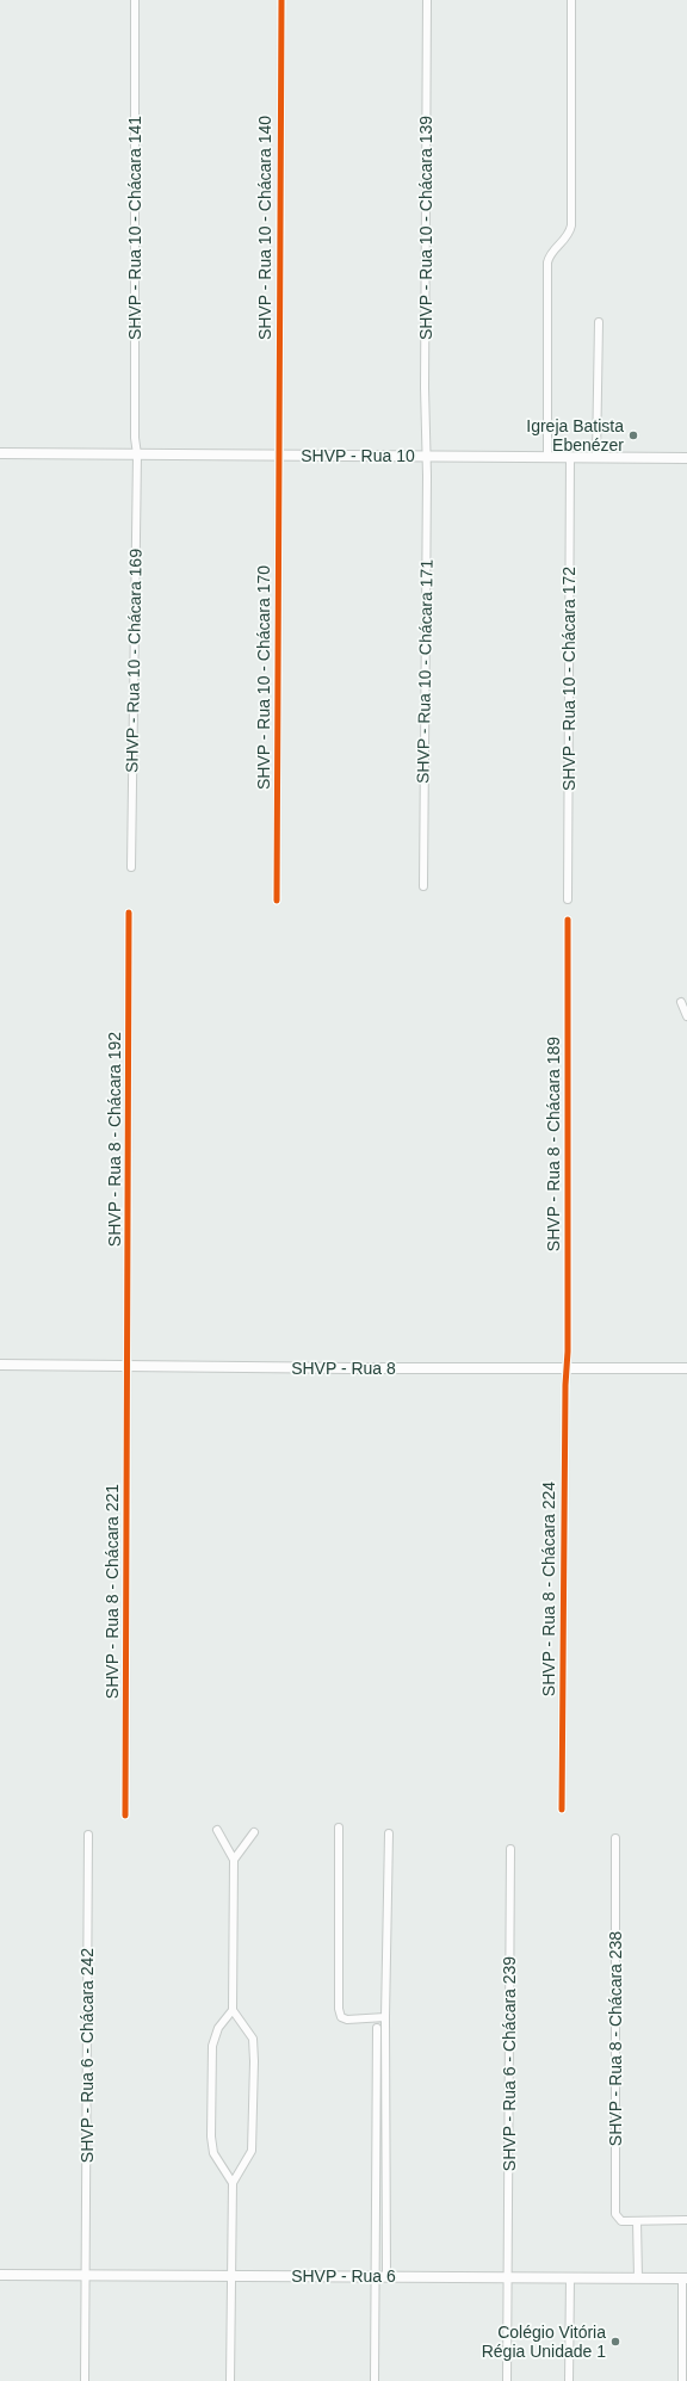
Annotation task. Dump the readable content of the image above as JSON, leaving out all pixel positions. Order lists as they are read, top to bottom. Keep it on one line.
{"streets":{"street":["SHVP - Rua 10 - Chácara 141","SHVP - Rua 10 - Chácara 140","SHVP - Rua 10 - Chácara 139","SHVP - Rua 10","SHVP - Rua 10 - Chácara 169","SHVP - Rua 10 - Chácara 171","SHVP - Rua 10 - Chácara 170","SHVP - Rua 10 - Chácara 172","SHVP - Rua 8 - Chácara 192","SHVP - Rua 8 - Chácara 189","SHVP - Rua 8","SHVP - Rua 8 - Chácara 224","SHVP - Rua 8 - Chácara 221","SHVP - Rua 8 - Chácara 238","SHVP - Rua 6 - Chácara 242","SHVP - Rua 6 - Chácara 239","SHVP - Rua 6"]},"crossings":[["SHVP - Rua 10 - Chácara 141","SHVP - Rua 10"],["SHVP - Rua 10 - Chácara 141","SHVP - Rua 10 - Chácara 169"],["SHVP - Rua 10 - Chácara 140","SHVP - Rua 10"],["SHVP - Rua 10 - Chácara 140","SHVP - Rua 10 - Chácara 170"],["SHVP - Rua 10 - Chácara 139","SHVP - Rua 10"],["SHVP - Rua 10 - Chácara 139","SHVP - Rua 10 - Chácara 171"],["SHVP - Rua 10","SHVP - Rua 10 - Chácara 169"],["SHVP - Rua 10","SHVP - Rua 10 - Chácara 171"],["SHVP - Rua 10","SHVP - Rua 10 - Chácara 170"],["SHVP - Rua 10","SHVP - Rua 10 - Chácara 172"],["SHVP - Rua 8 - Chácara 192","SHVP - Rua 8"],["SHVP - Rua 8 - Chácara 192","SHVP - Rua 8 - Chácara 221"],["SHVP - Rua 8 - Chácara 189","SHVP - Rua 8"],["SHVP - Rua 8 - Chácara 189","SHVP - Rua 8 - Chácara 224"],["SHVP - Rua 8","SHVP - Rua 8 - Chácara 224"],["SHVP - Rua 8","SHVP - Rua 8 - Chácara 221"],["SHVP - Rua 6 - Chácara 242","SHVP - Rua 6"],["SHVP - Rua 6 - Chácara 239","SHVP - Rua 6"]],"places":["Igreja Batista Ebenézer","Colégio Vitória Régia Unidade 1"]}
